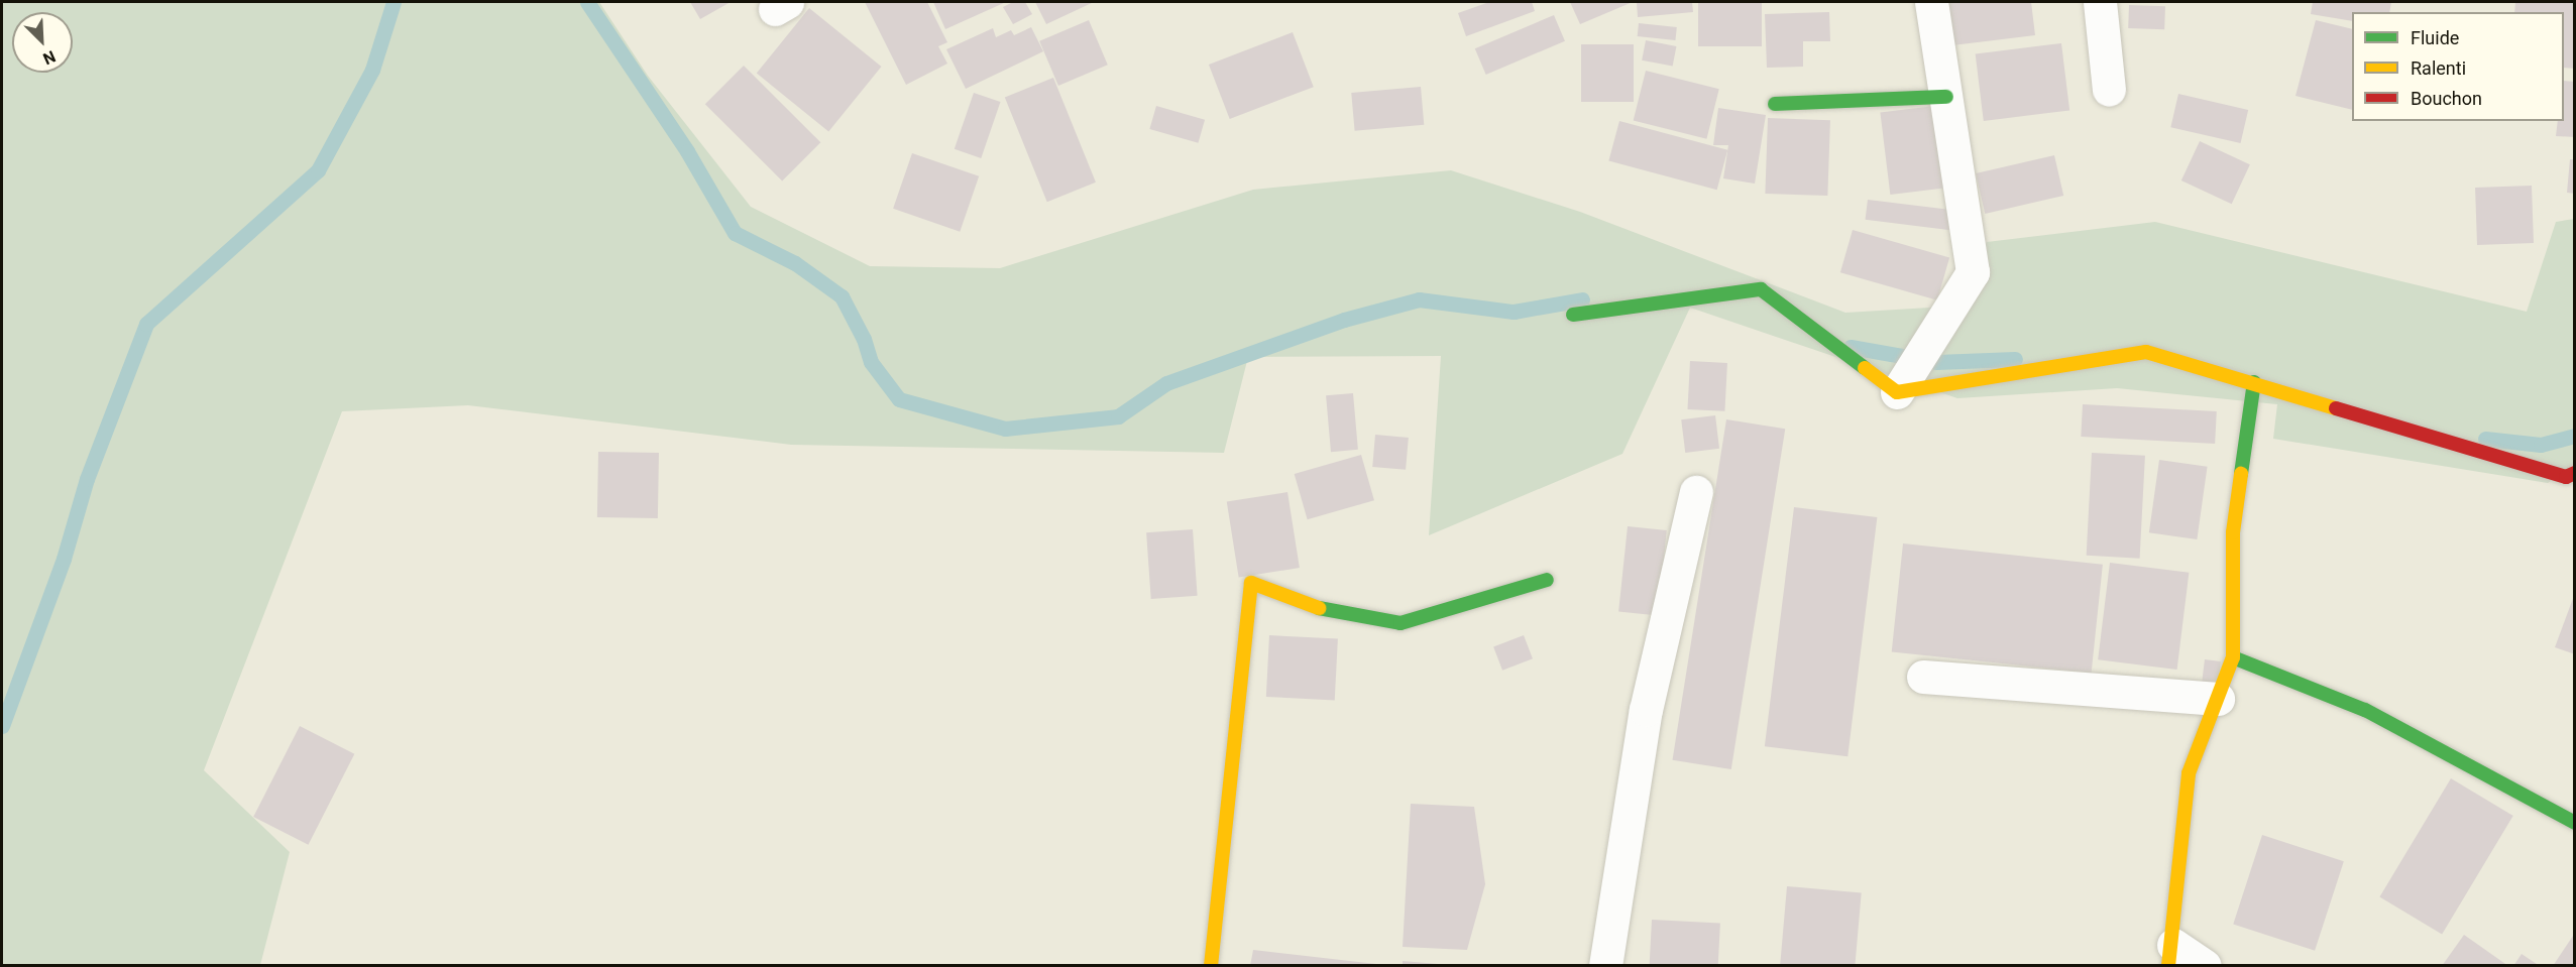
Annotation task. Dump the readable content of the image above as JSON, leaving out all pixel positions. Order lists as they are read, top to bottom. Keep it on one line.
{"legend":["Fluide","Ralenti","Bouchon"],"north":"bottom right"}
